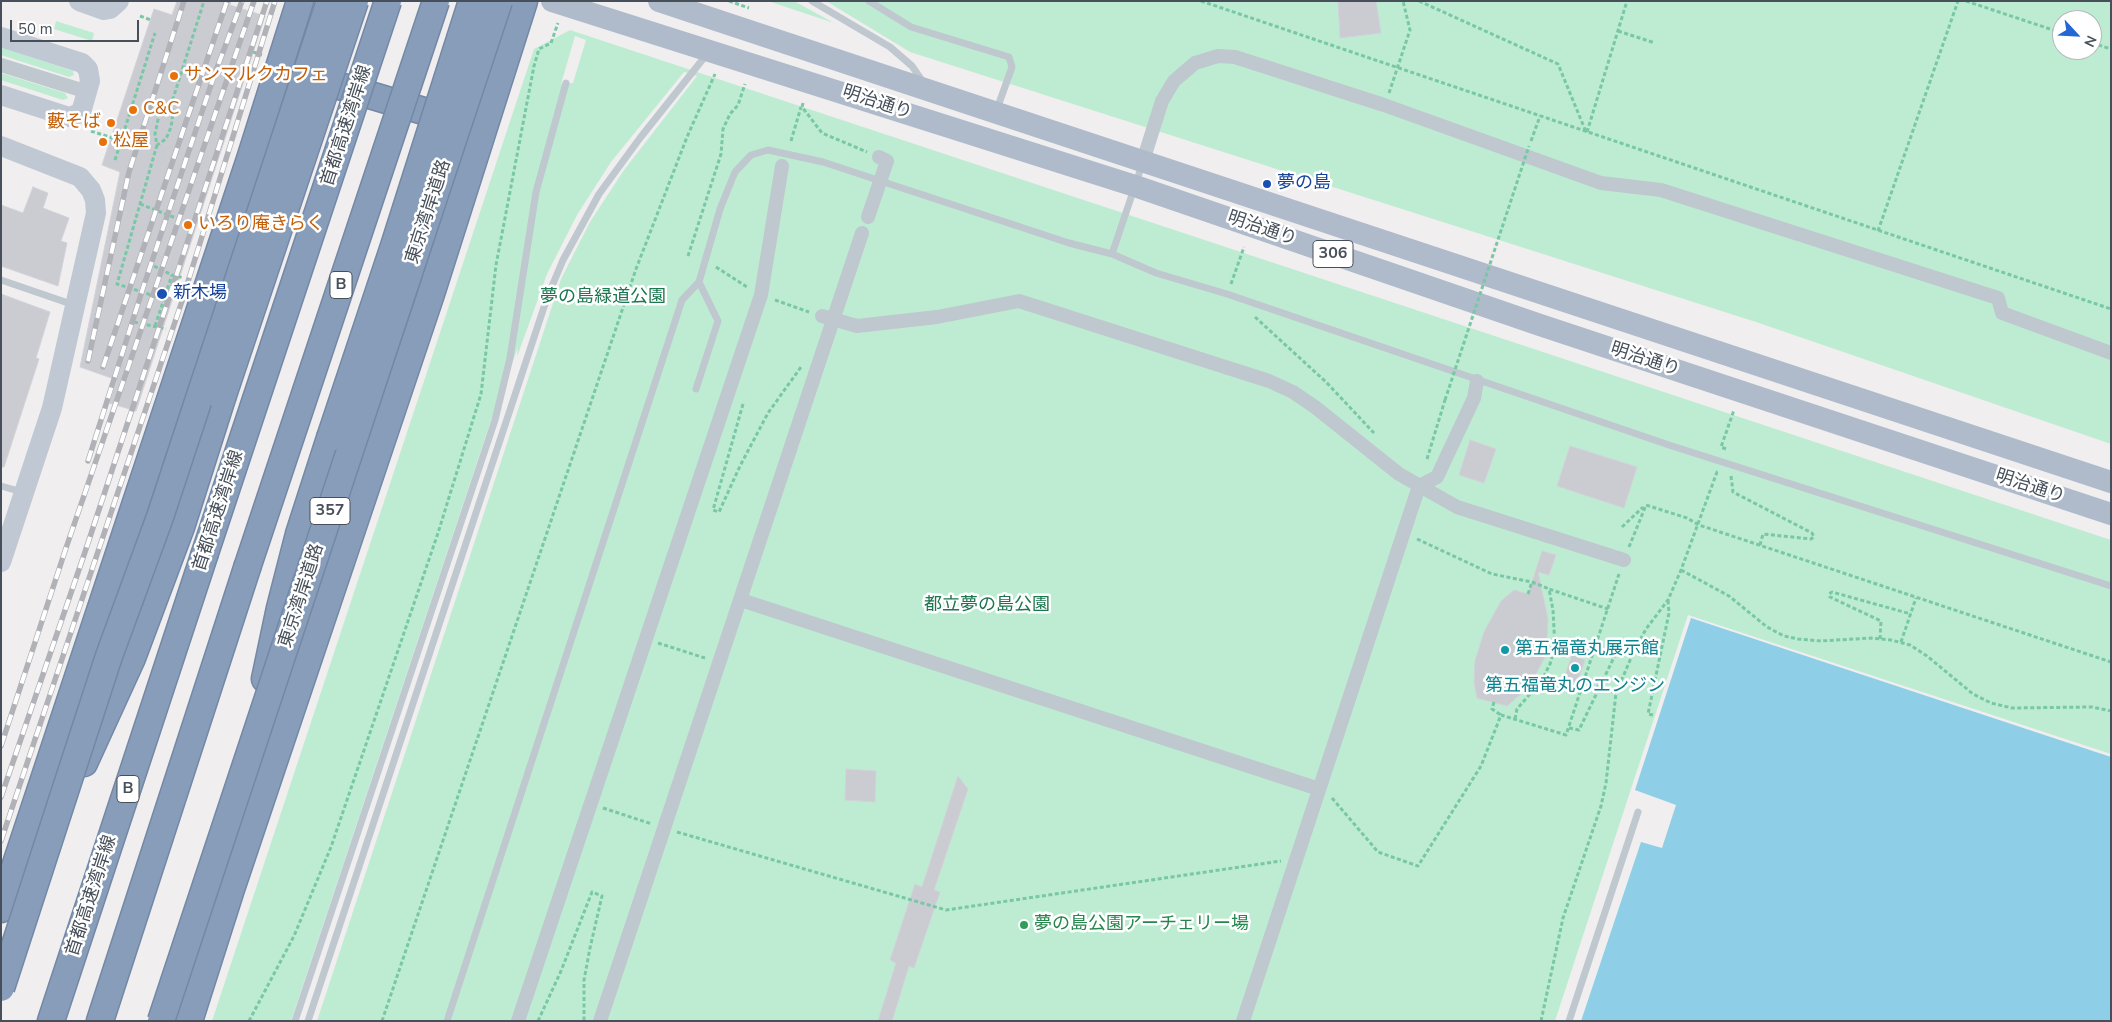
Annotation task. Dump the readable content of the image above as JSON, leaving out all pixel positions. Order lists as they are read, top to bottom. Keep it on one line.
{"streets":{"highway":["首都高速湾岸線","東京湾岸道路","B","357"],"main road":["明治通り","306"]},"parks":["夢の島緑道公園","都立夢の島公園"],"places":["サンマルクカフェ","C&C","藪そば","松屋","夢の島","いろり庵きらく","新木場","第五福竜丸展示館","第五福竜丸のエンジン","夢の島公園アーチェリー場"],"scale_bar":"50 m","north":"bottom right"}
